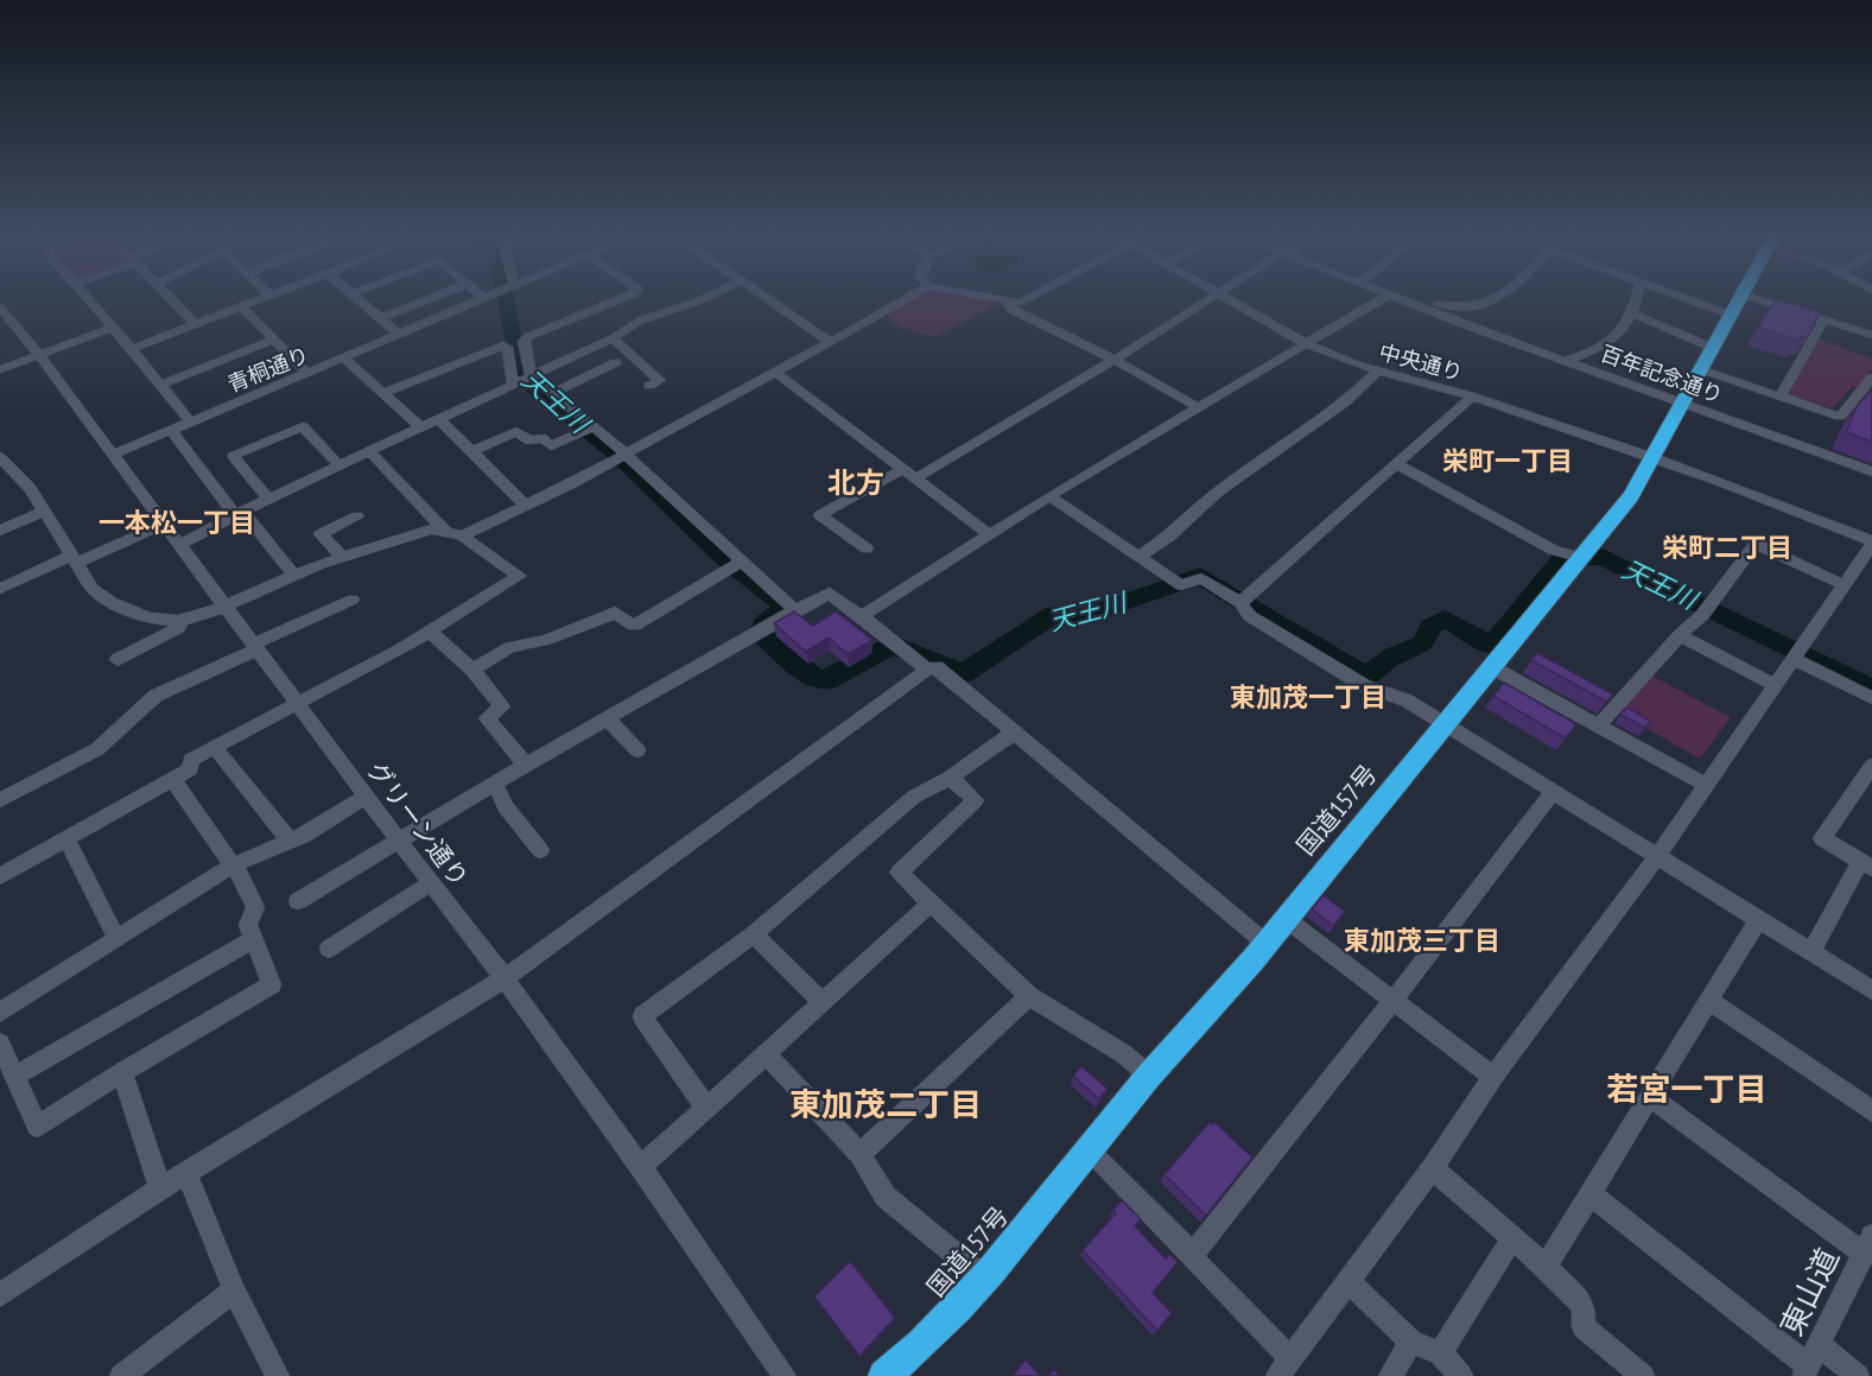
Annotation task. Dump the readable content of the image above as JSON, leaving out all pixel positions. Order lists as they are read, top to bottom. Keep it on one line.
{"streets":{"highway":["国道157号"],"street":["中央通り","青桐通り","百年記念通り","グリーン通り","東山道"]},"crossings":[["中央通り","国道157号"],["青桐通り","グリーン通り"],["百年記念通り","国道157号"]],"districts":["栄町一丁目","北方","一本松一丁目","栄町二丁目","東加茂一丁目","東加茂三丁目","若宮一丁目","東加茂二丁目"],"water":["天王川"]}
